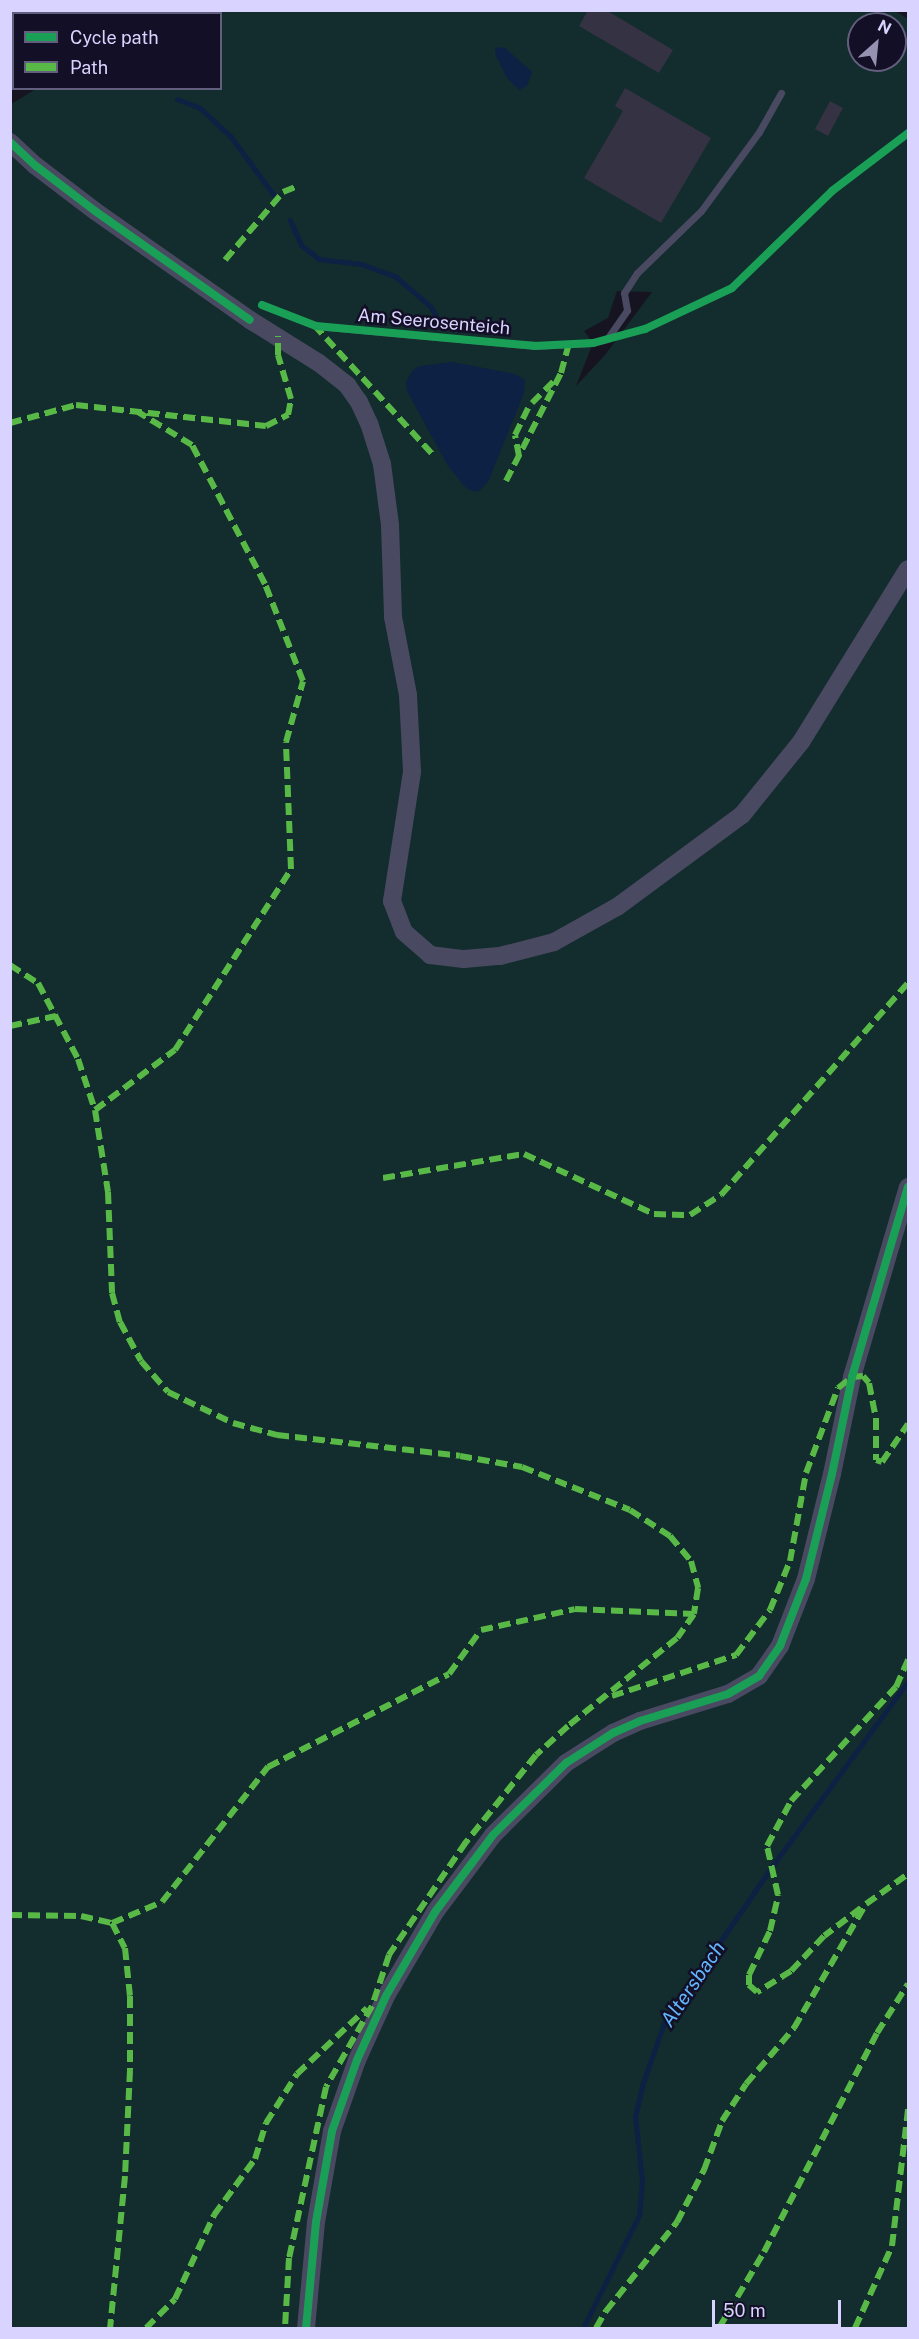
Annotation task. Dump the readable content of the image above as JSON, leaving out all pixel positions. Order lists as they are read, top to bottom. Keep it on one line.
{"streets":{"lane":["Am Seerosenteich"]},"water":["Altersbach"],"legend":["Cycle path","Path"],"scale_bar":"50 m","north":"top right"}
